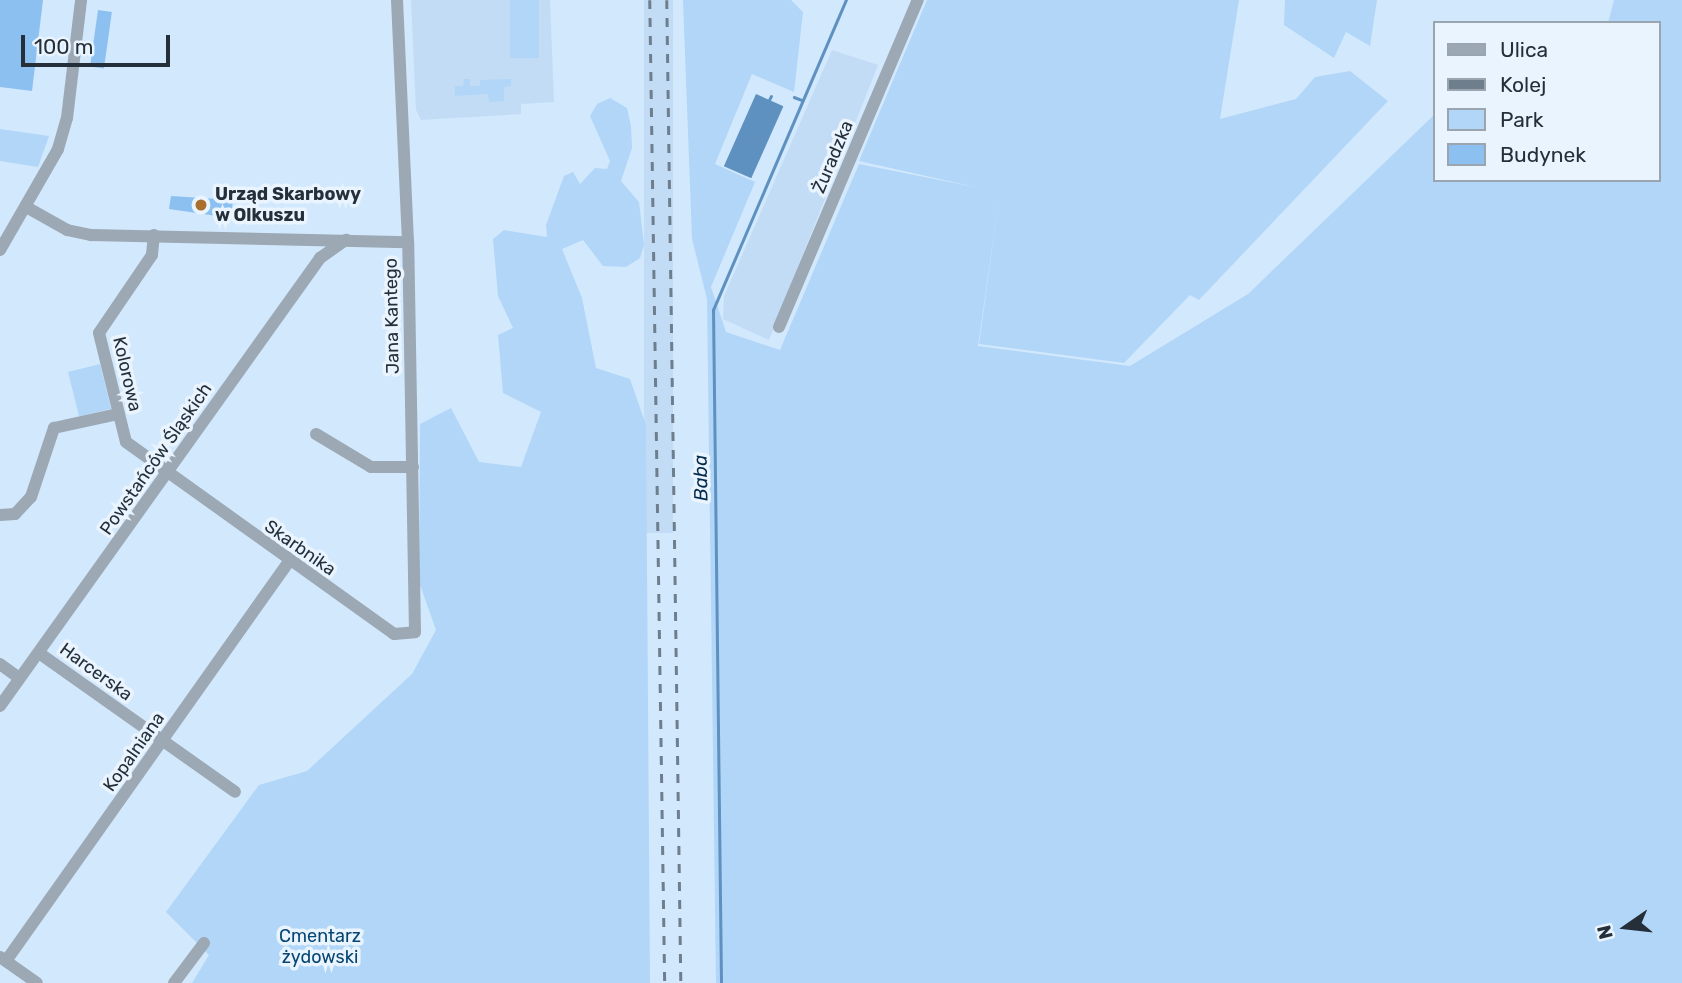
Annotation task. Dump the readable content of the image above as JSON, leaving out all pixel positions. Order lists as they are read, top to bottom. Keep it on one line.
{"streets":{"street":["Żuradzka","Jana Kantego","Kolorowa","Powstańców Śląskich","Skarbnika","Harcerska","Kopalniana"]},"crossings":[["Jana Kantego","Skarbnika"],["Kolorowa","Powstańców Śląskich"],["Kolorowa","Skarbnika"],["Powstańców Śląskich","Skarbnika"],["Powstańców Śląskich","Harcerska"],["Skarbnika","Kopalniana"],["Harcerska","Kopalniana"]],"water":["Baba"],"parks":["Cmentarz żydowski"],"places":["Urząd Skarbowy w Olkuszu"],"legend":["Ulica","Kolej","Park","Budynek"],"scale_bar":"100 m","north":"left"}
